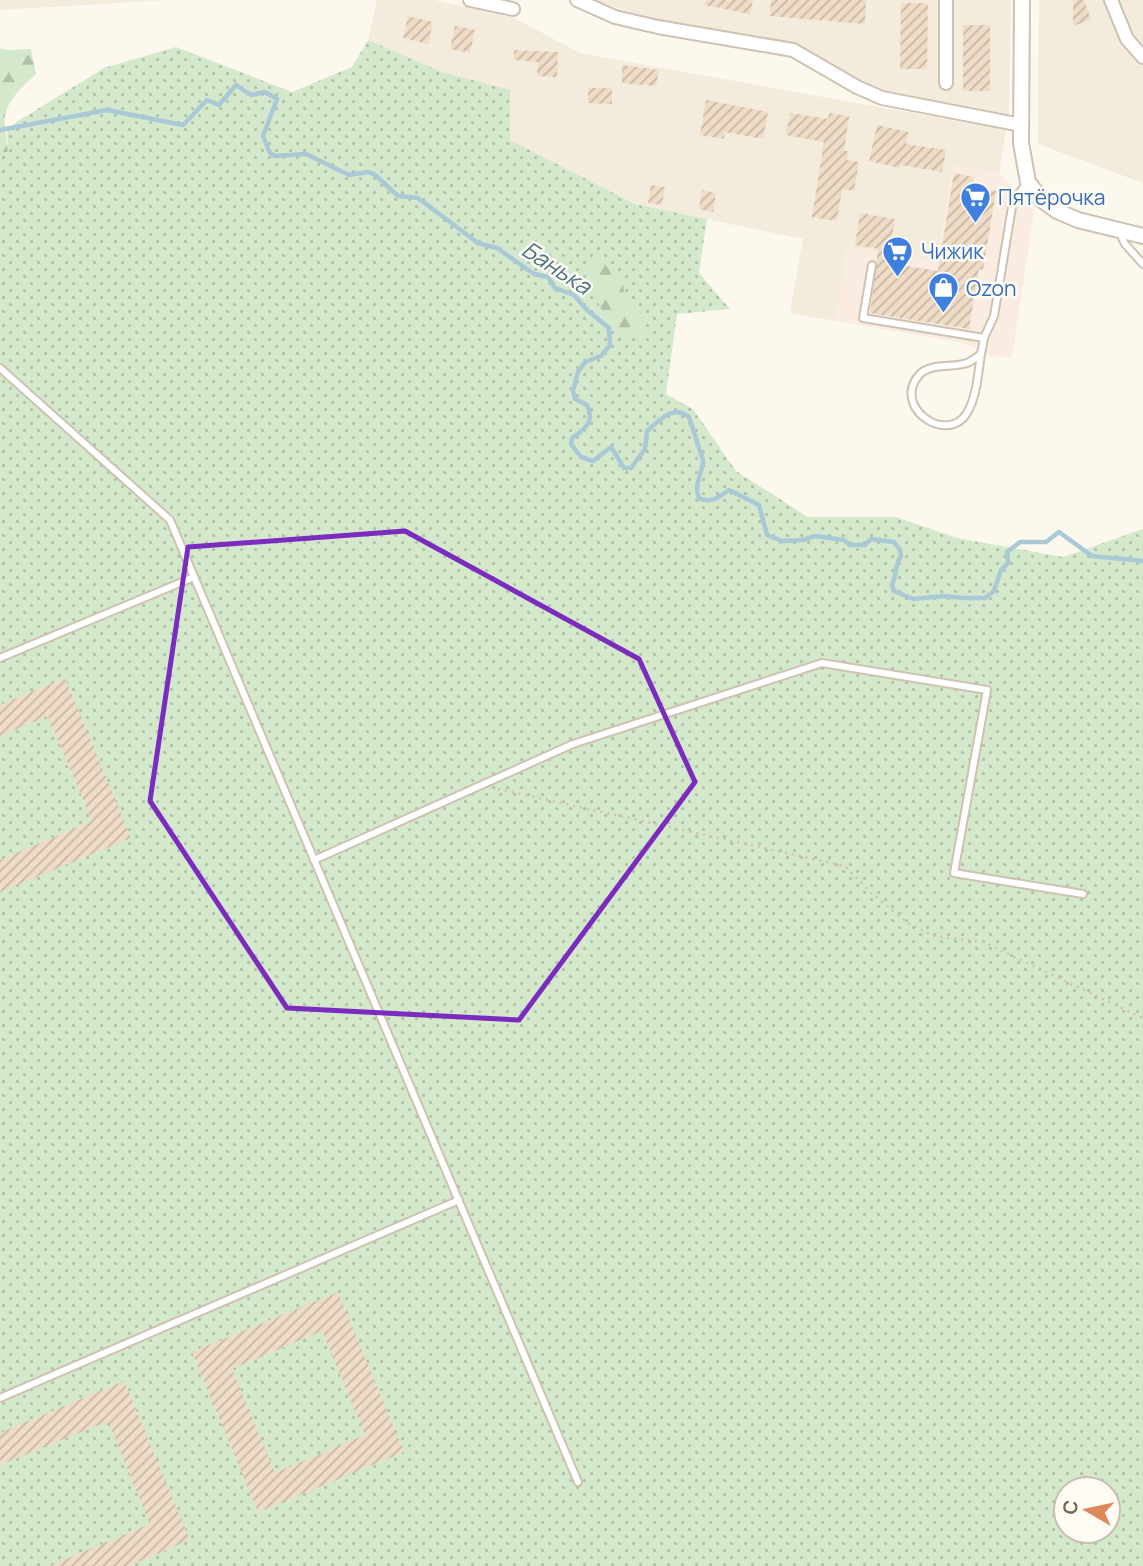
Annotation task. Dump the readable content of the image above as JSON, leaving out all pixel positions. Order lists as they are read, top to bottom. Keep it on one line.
{"water":["Банька"],"places":{"supermarket":["Пятёрочка","Чижик"],"shop":["Ozon"]},"north":"left"}
